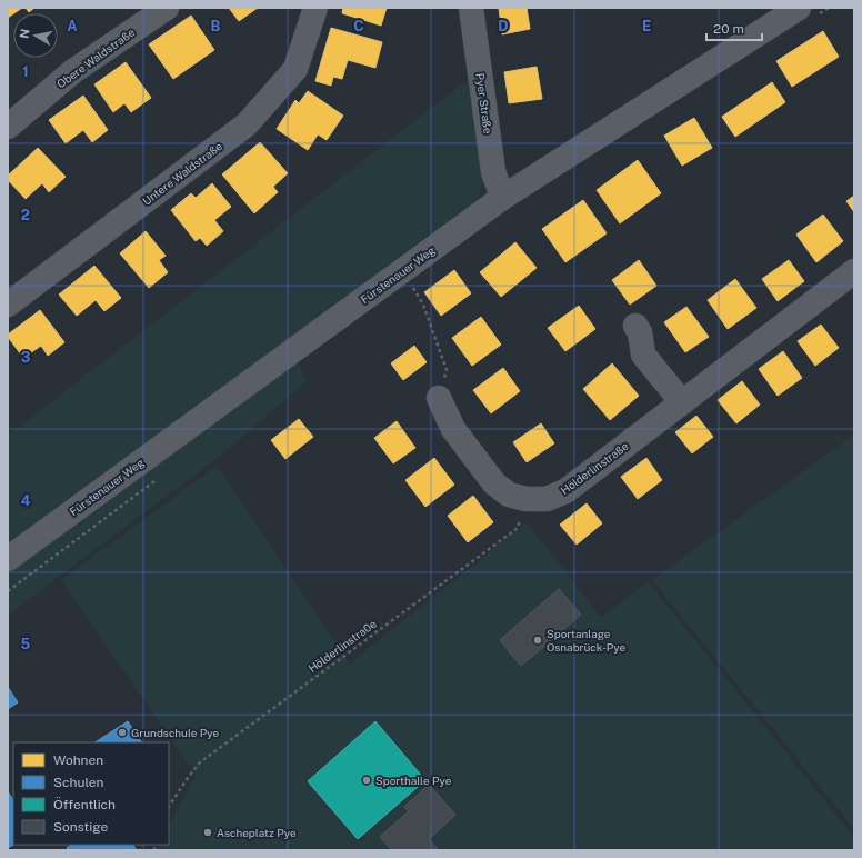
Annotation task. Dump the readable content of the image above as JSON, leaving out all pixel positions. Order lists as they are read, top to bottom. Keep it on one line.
{"streets":{"street":["Obere Waldstraße","Pyer Straße","Untere Waldstraße","Fürstenauer Weg","Hölderlinstraße"],"path":["Hölderlinstra0e"]},"crossings":[["Pyer Straße","Fürstenauer Weg"],["Hölderlinstraße","Hölderlinstra0e"]],"places":["Sportanlage Osnabrück-Pye","Grundschule Pye","Sporthalle Pye","Ascheplatz Pye"],"legend":["Wohnen","Schulen","Öffentlich","Sonstige"],"scale_bar":"20 m","north":"left","grid":{"columns":["A","B","C","D","E"],"rows":["1","2","3","4","5"]}}
